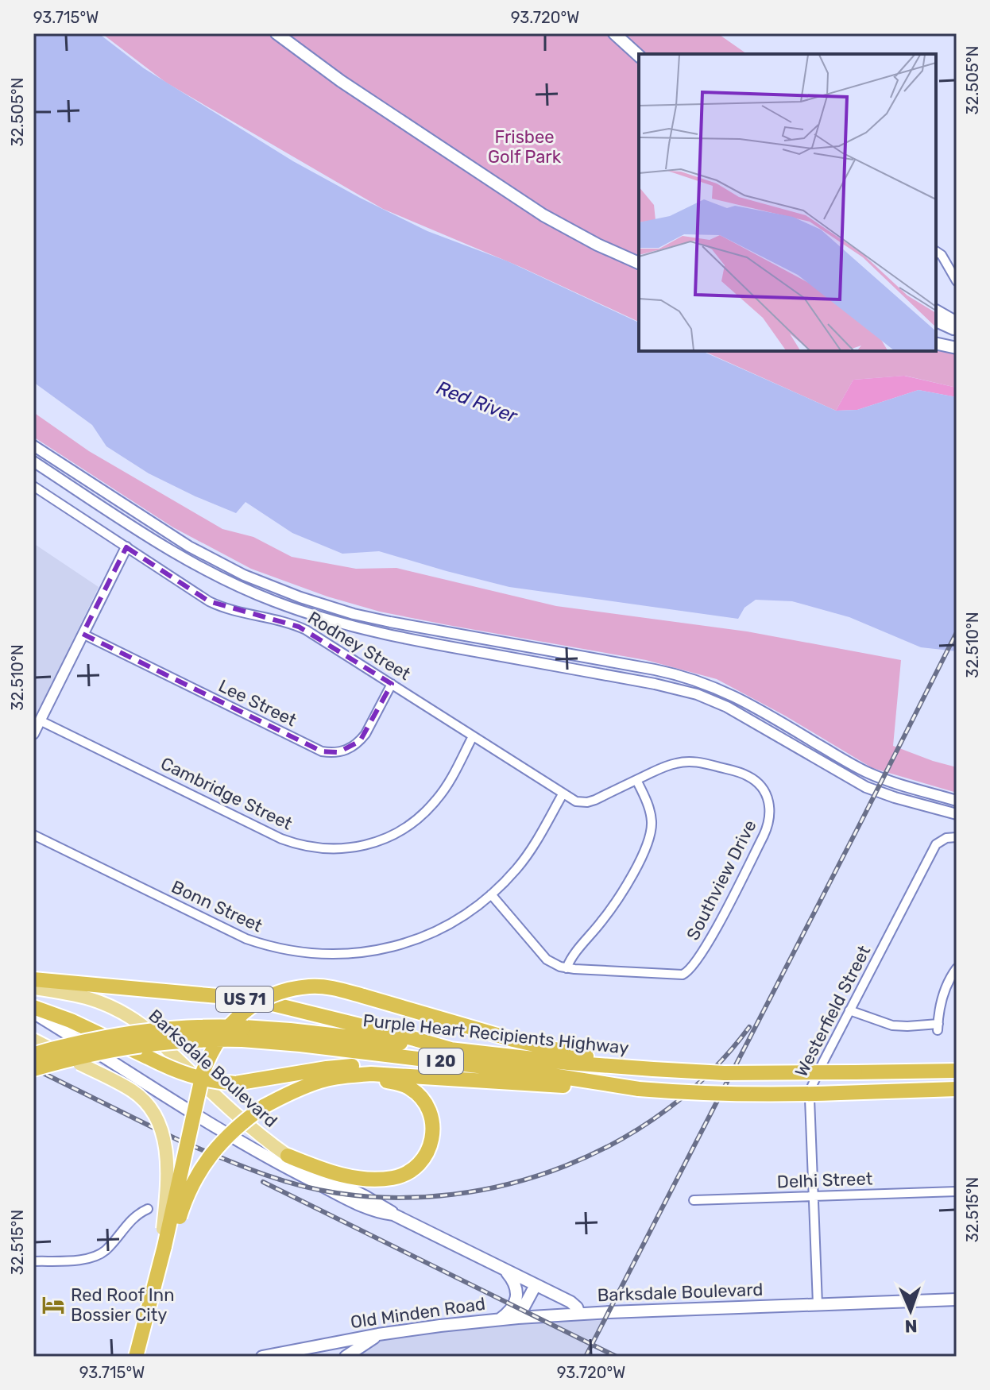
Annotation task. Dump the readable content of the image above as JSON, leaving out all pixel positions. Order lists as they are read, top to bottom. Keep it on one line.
{"streets":{"highway":["US 71","Purple Heart Recipients Highway","I 20"],"main road":["Barksdale Boulevard","Old Minden Road"],"street":["Rodney Street","Lee Street","Cambridge Street","Southview Drive","Bonn Street","Westerfield Street","Delhi Street"]},"crossings":[["Rodney Street","Lee Street"],["Rodney Street","Cambridge Street"],["Rodney Street","Southview Drive"],["Rodney Street","Bonn Street"],["Southview Drive","Bonn Street"],["US 71","Purple Heart Recipients Highway"],["Westerfield Street","Barksdale Boulevard"],["Westerfield Street","Delhi Street"],["Barksdale Boulevard","Old Minden Road"]],"water":["Red River"],"parks":["Frisbee Golf Park"],"places":{"hotel":["Red Roof Inn Bossier City"]},"north":"bottom","coordinates":["93.715°W","93.720°W","32.505°N","32.510°N","32.515°N"]}
